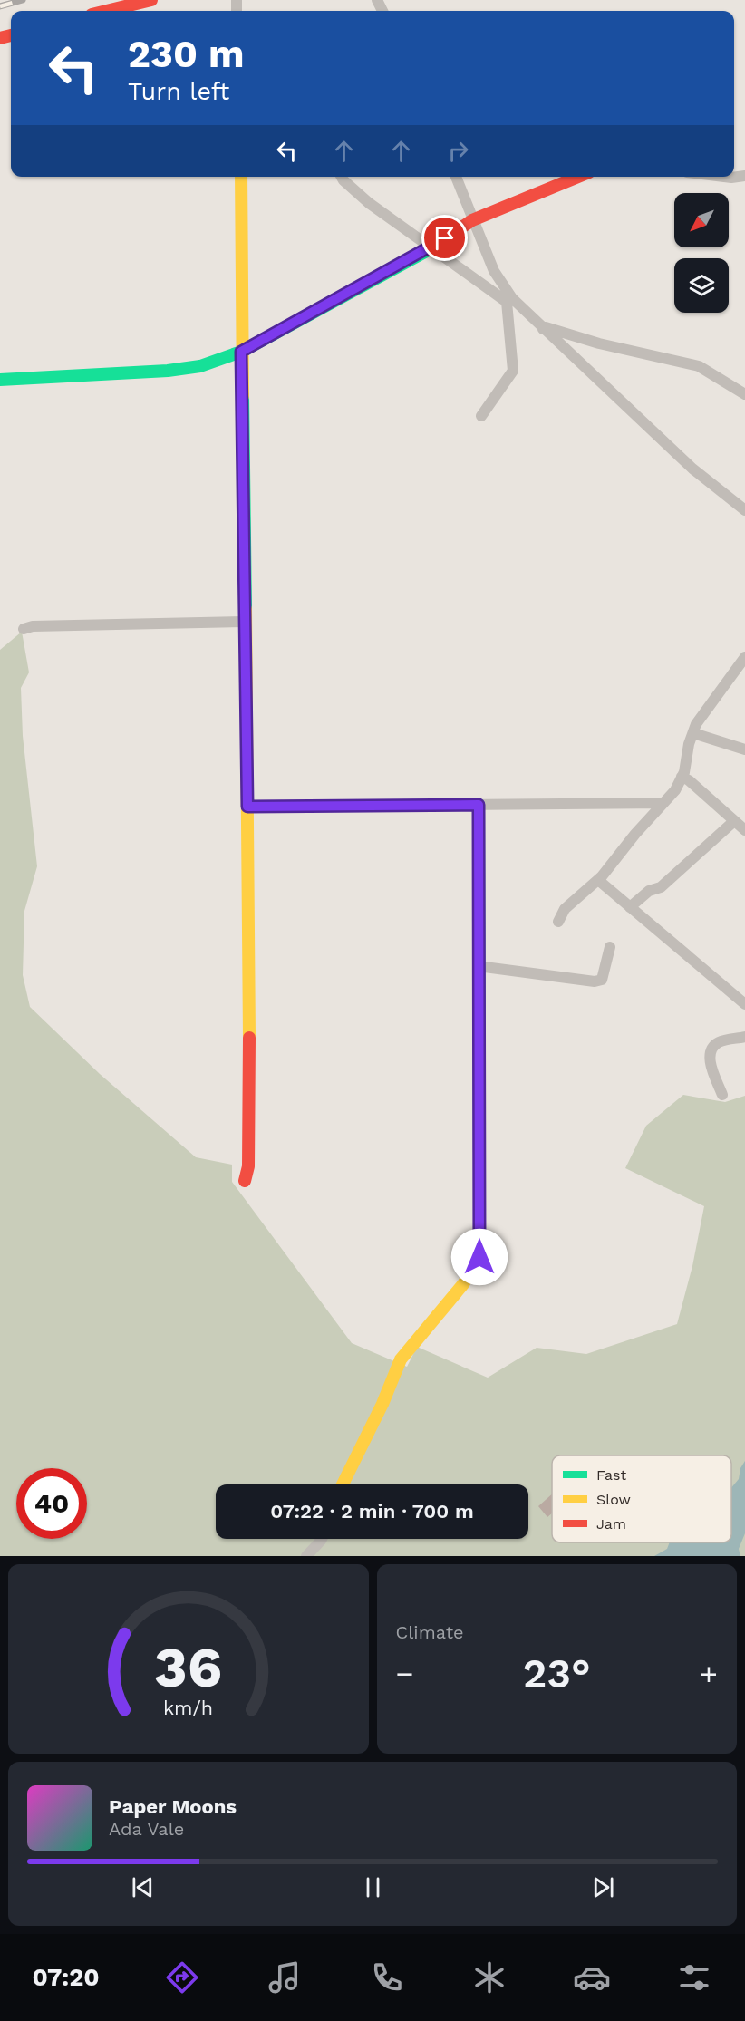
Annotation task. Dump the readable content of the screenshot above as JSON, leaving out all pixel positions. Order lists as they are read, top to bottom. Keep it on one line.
{"legend":["Fast","Slow","Jam"],"north":"bottom left","page":{"turn":["230 m","Turn left"],"limit":"40","trip":"07:22 · 2 min · 700 m","tile":"Climate","heat":["−","23°","+"],"song":["Paper Moons","Ada Vale"],"tabs":"07:20","gauge":["36","km/h"]}}
